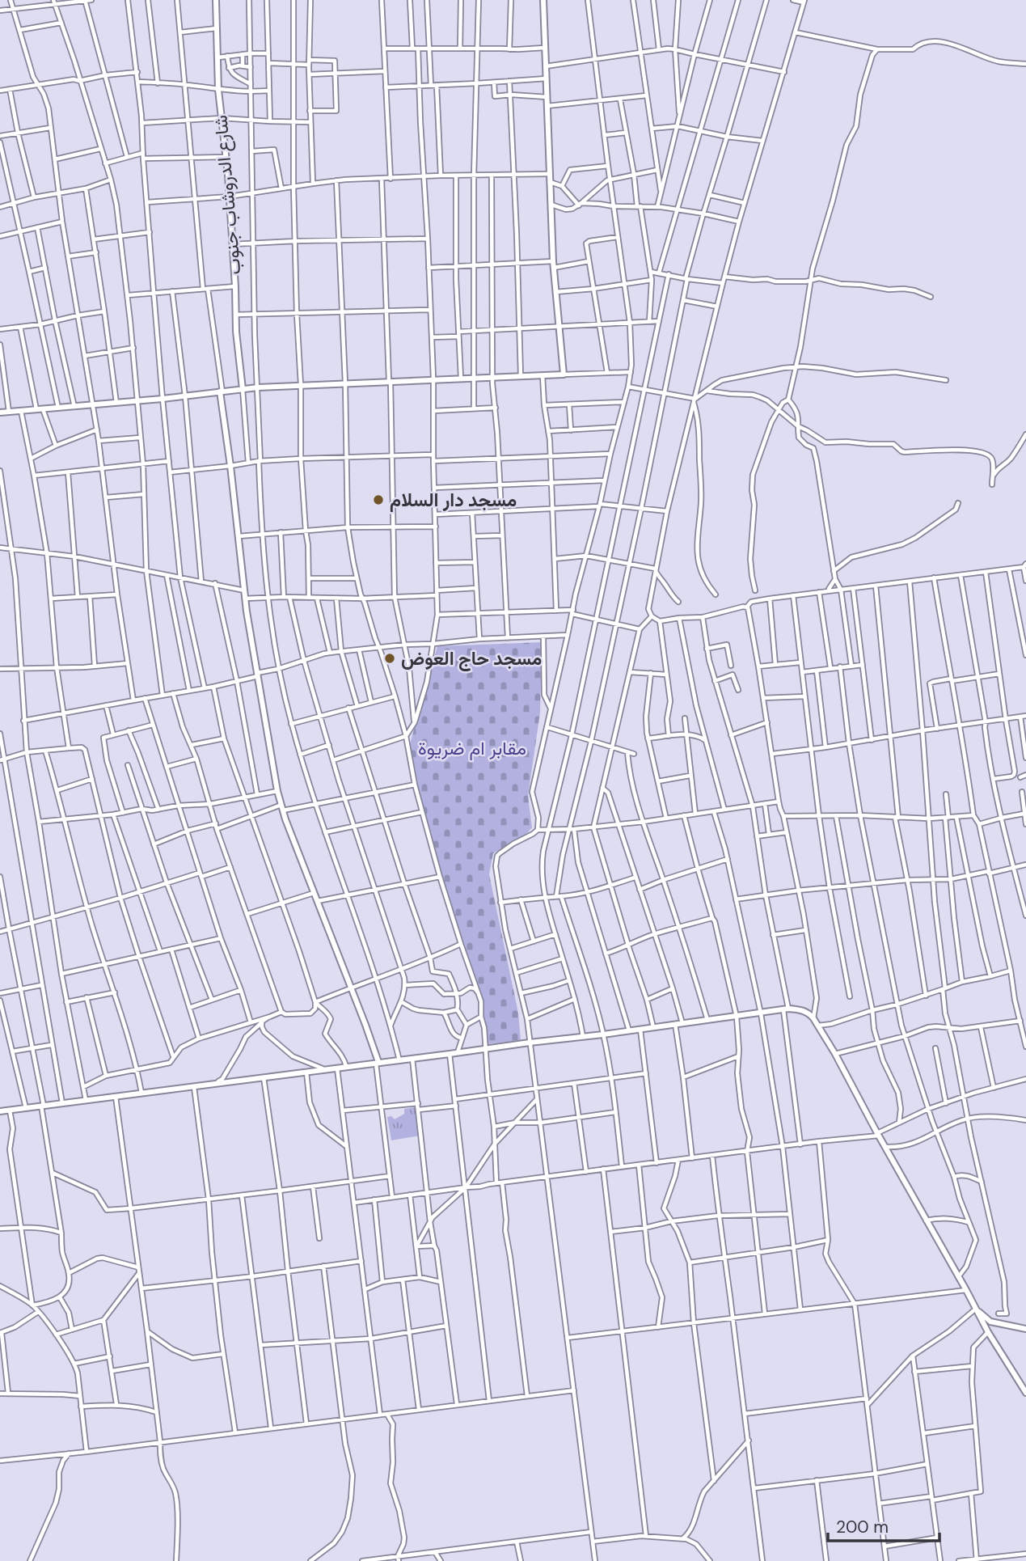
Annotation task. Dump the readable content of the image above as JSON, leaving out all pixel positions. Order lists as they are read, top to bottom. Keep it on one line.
{"streets":{"street":["شارع الدروشاب جنوب"]},"parks":["مقابر ام ضريوة"],"places":["مسجد دار السلام","مسجد حاج العوض"],"scale_bar":"200 m"}
